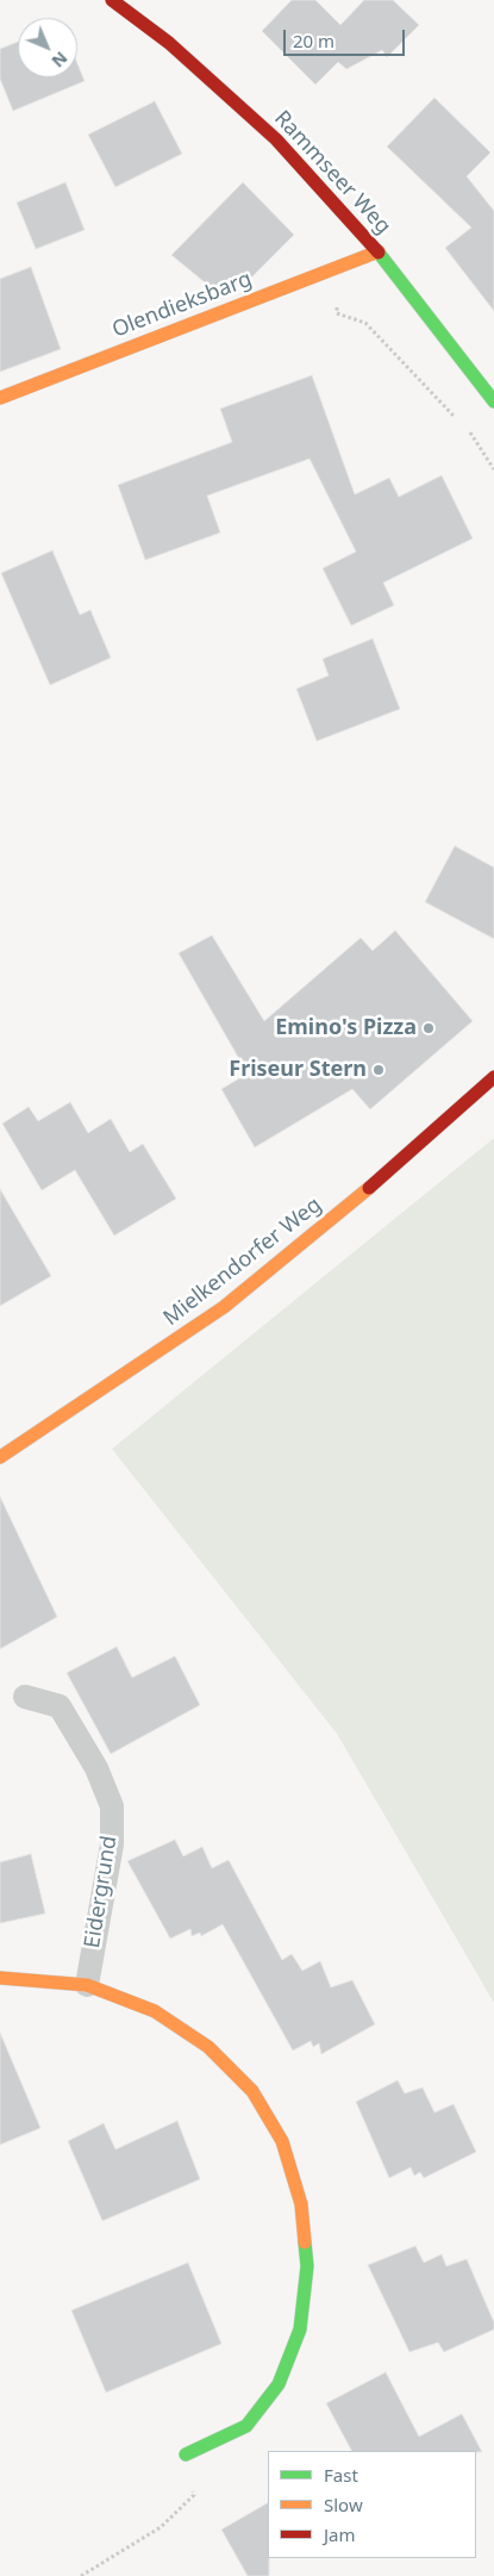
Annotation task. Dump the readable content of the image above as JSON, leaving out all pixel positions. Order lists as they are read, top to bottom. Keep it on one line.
{"streets":{"street":["Rammseer Weg","Olendieksbarg","Mielkendorfer Weg"],"lane":["Eidergrund"]},"crossings":[["Rammseer Weg","Olendieksbarg"]],"places":["Emino's Pizza","Friseur Stern"],"legend":["Fast","Slow","Jam"],"scale_bar":"20 m","north":"bottom right"}
